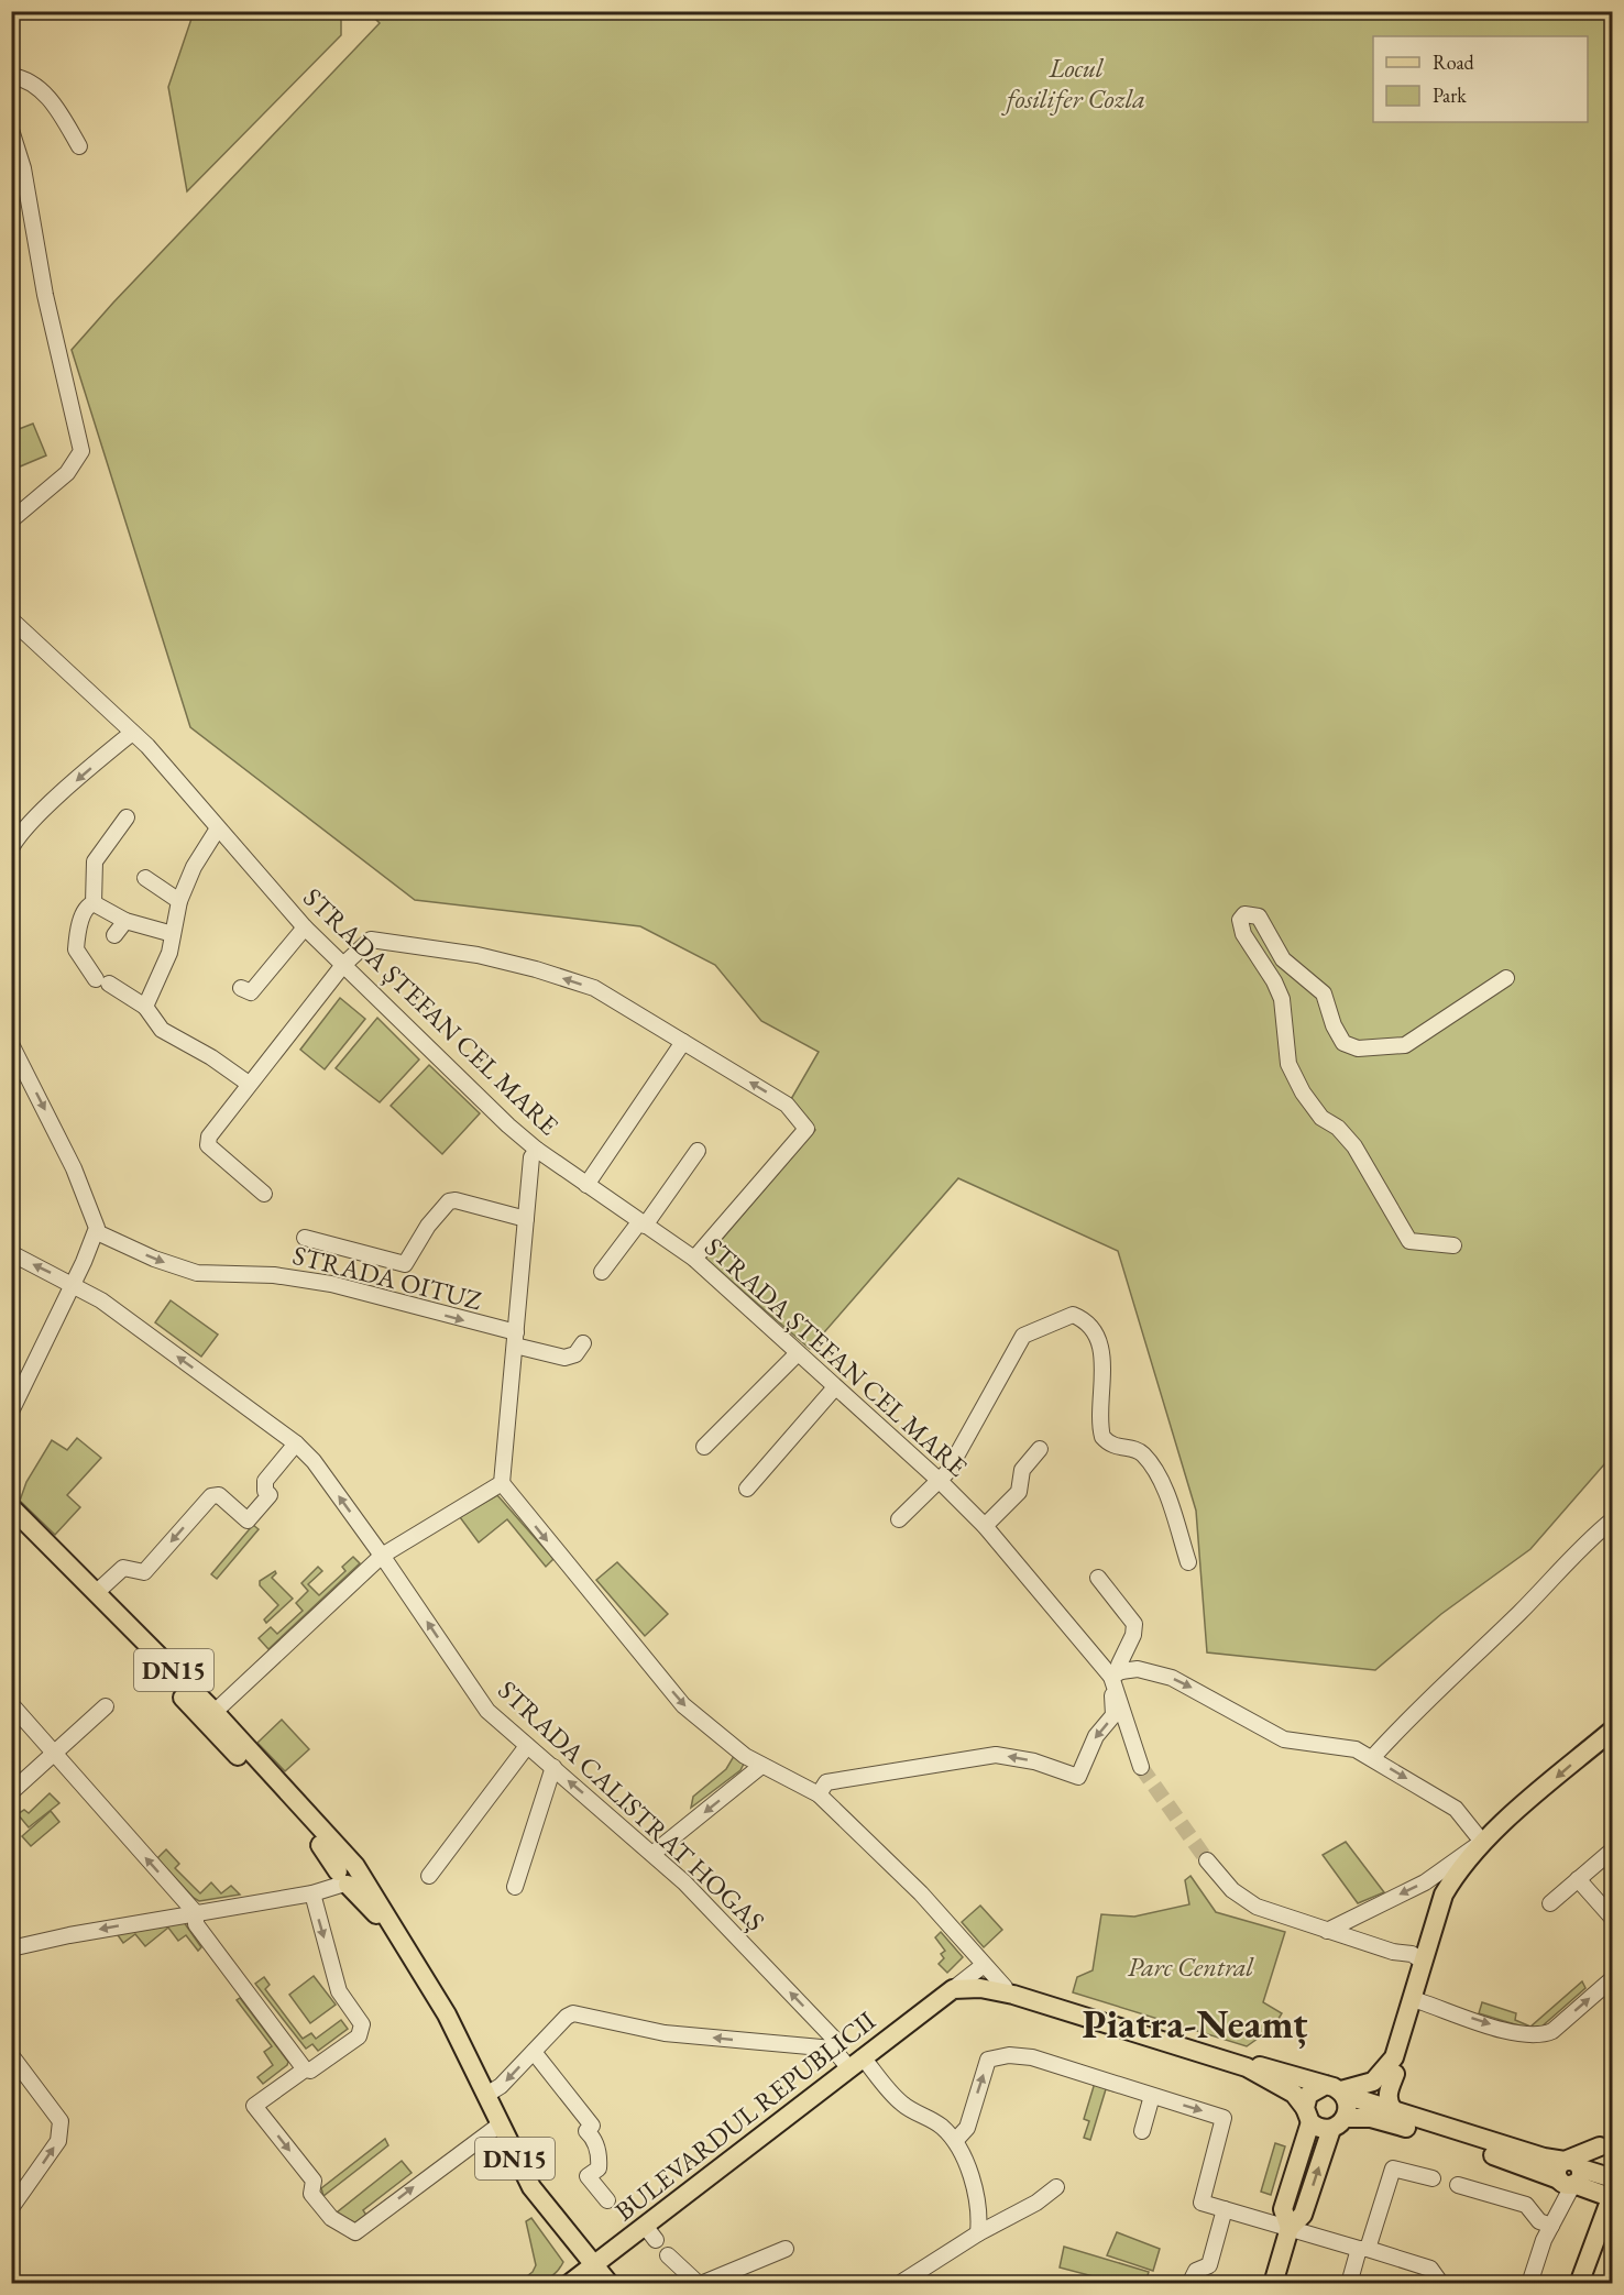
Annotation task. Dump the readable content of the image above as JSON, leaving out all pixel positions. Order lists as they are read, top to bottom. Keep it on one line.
{"streets":{"main road":["DN15","BULEVARDUL REPUBLICII"],"street":["STRADA ȘTEFAN CEL MARE","STRADA OITUZ","STRADA CALISTRAT HOGAȘ"]},"crossings":[["DN15","BULEVARDUL REPUBLICII"]],"one_way":["STRADA OITUZ","STRADA CALISTRAT HOGAȘ"],"districts":["Piatra-Neamț"],"parks":["Locul fosilifer Cozla","Parc Central"],"legend":["Road","Park"]}
